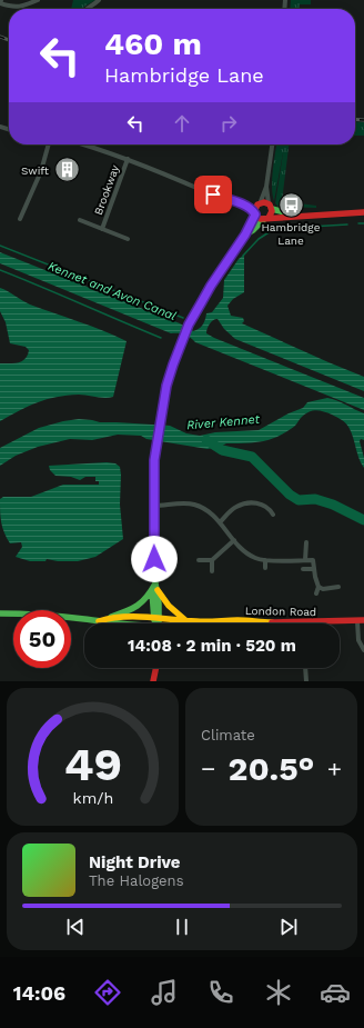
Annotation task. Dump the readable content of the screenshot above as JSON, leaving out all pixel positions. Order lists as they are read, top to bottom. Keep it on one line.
{"streets":{"main road":["London Road"],"street":["Brookway"]},"water":["Kennet and Avon Canal","River Kennet"],"places":{"building":["Swift"],"bus stop":["Hambridge Lane"]},"page":{"turn":["460 m","Hambridge Lane"],"limit":"50","trip":"14:08 · 2 min · 520 m","tile":"Climate","heat":["−","20.5°","+"],"song":["Night Drive","The Halogens"],"tabs":"14:06","gauge":["49","km/h"]}}
